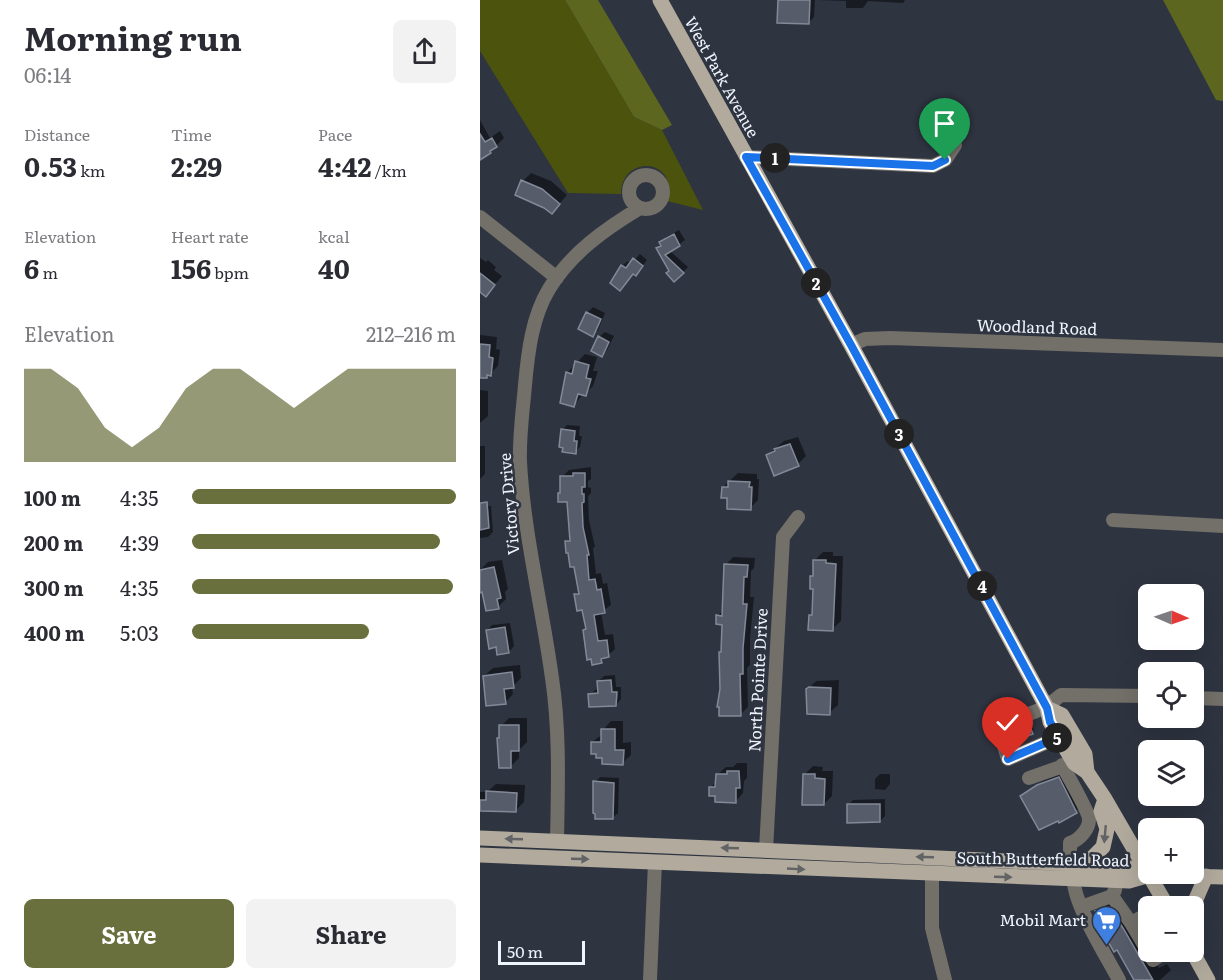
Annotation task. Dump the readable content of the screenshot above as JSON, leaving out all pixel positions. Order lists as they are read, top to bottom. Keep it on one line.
{"streets":{"main road":["West Park Avenue","South Butterfield Road"],"street":["Woodland Road","Victory Drive","North Pointe Drive"]},"crossings":[["West Park Avenue","Woodland Road"],["Victory Drive","South Butterfield Road"],["North Pointe Drive","South Butterfield Road"]],"places":{"supermarket":["Mobil Mart"]},"scale_bar":"50 m","north":"right","page":{"heading":["Morning run","06:14"],"stats":[["Distance","0.53 km"],["Time","2:29"],["Pace","4:42 /km"],["Elevation","6 m"],["Heart rate","156 bpm"],["kcal","40"]],"pins":["1","2","3","4","5"],"chart":["Elevation","212–216 m"],"list":[{"name":"100 m","note":"4:35"},{"name":"200 m","note":"4:39"},{"name":"300 m","note":"4:35"},{"name":"400 m","note":"5:03"}],"map_buttons":["+","−"],"buttons":["Save","Share"],"scale":"50 m"}}
